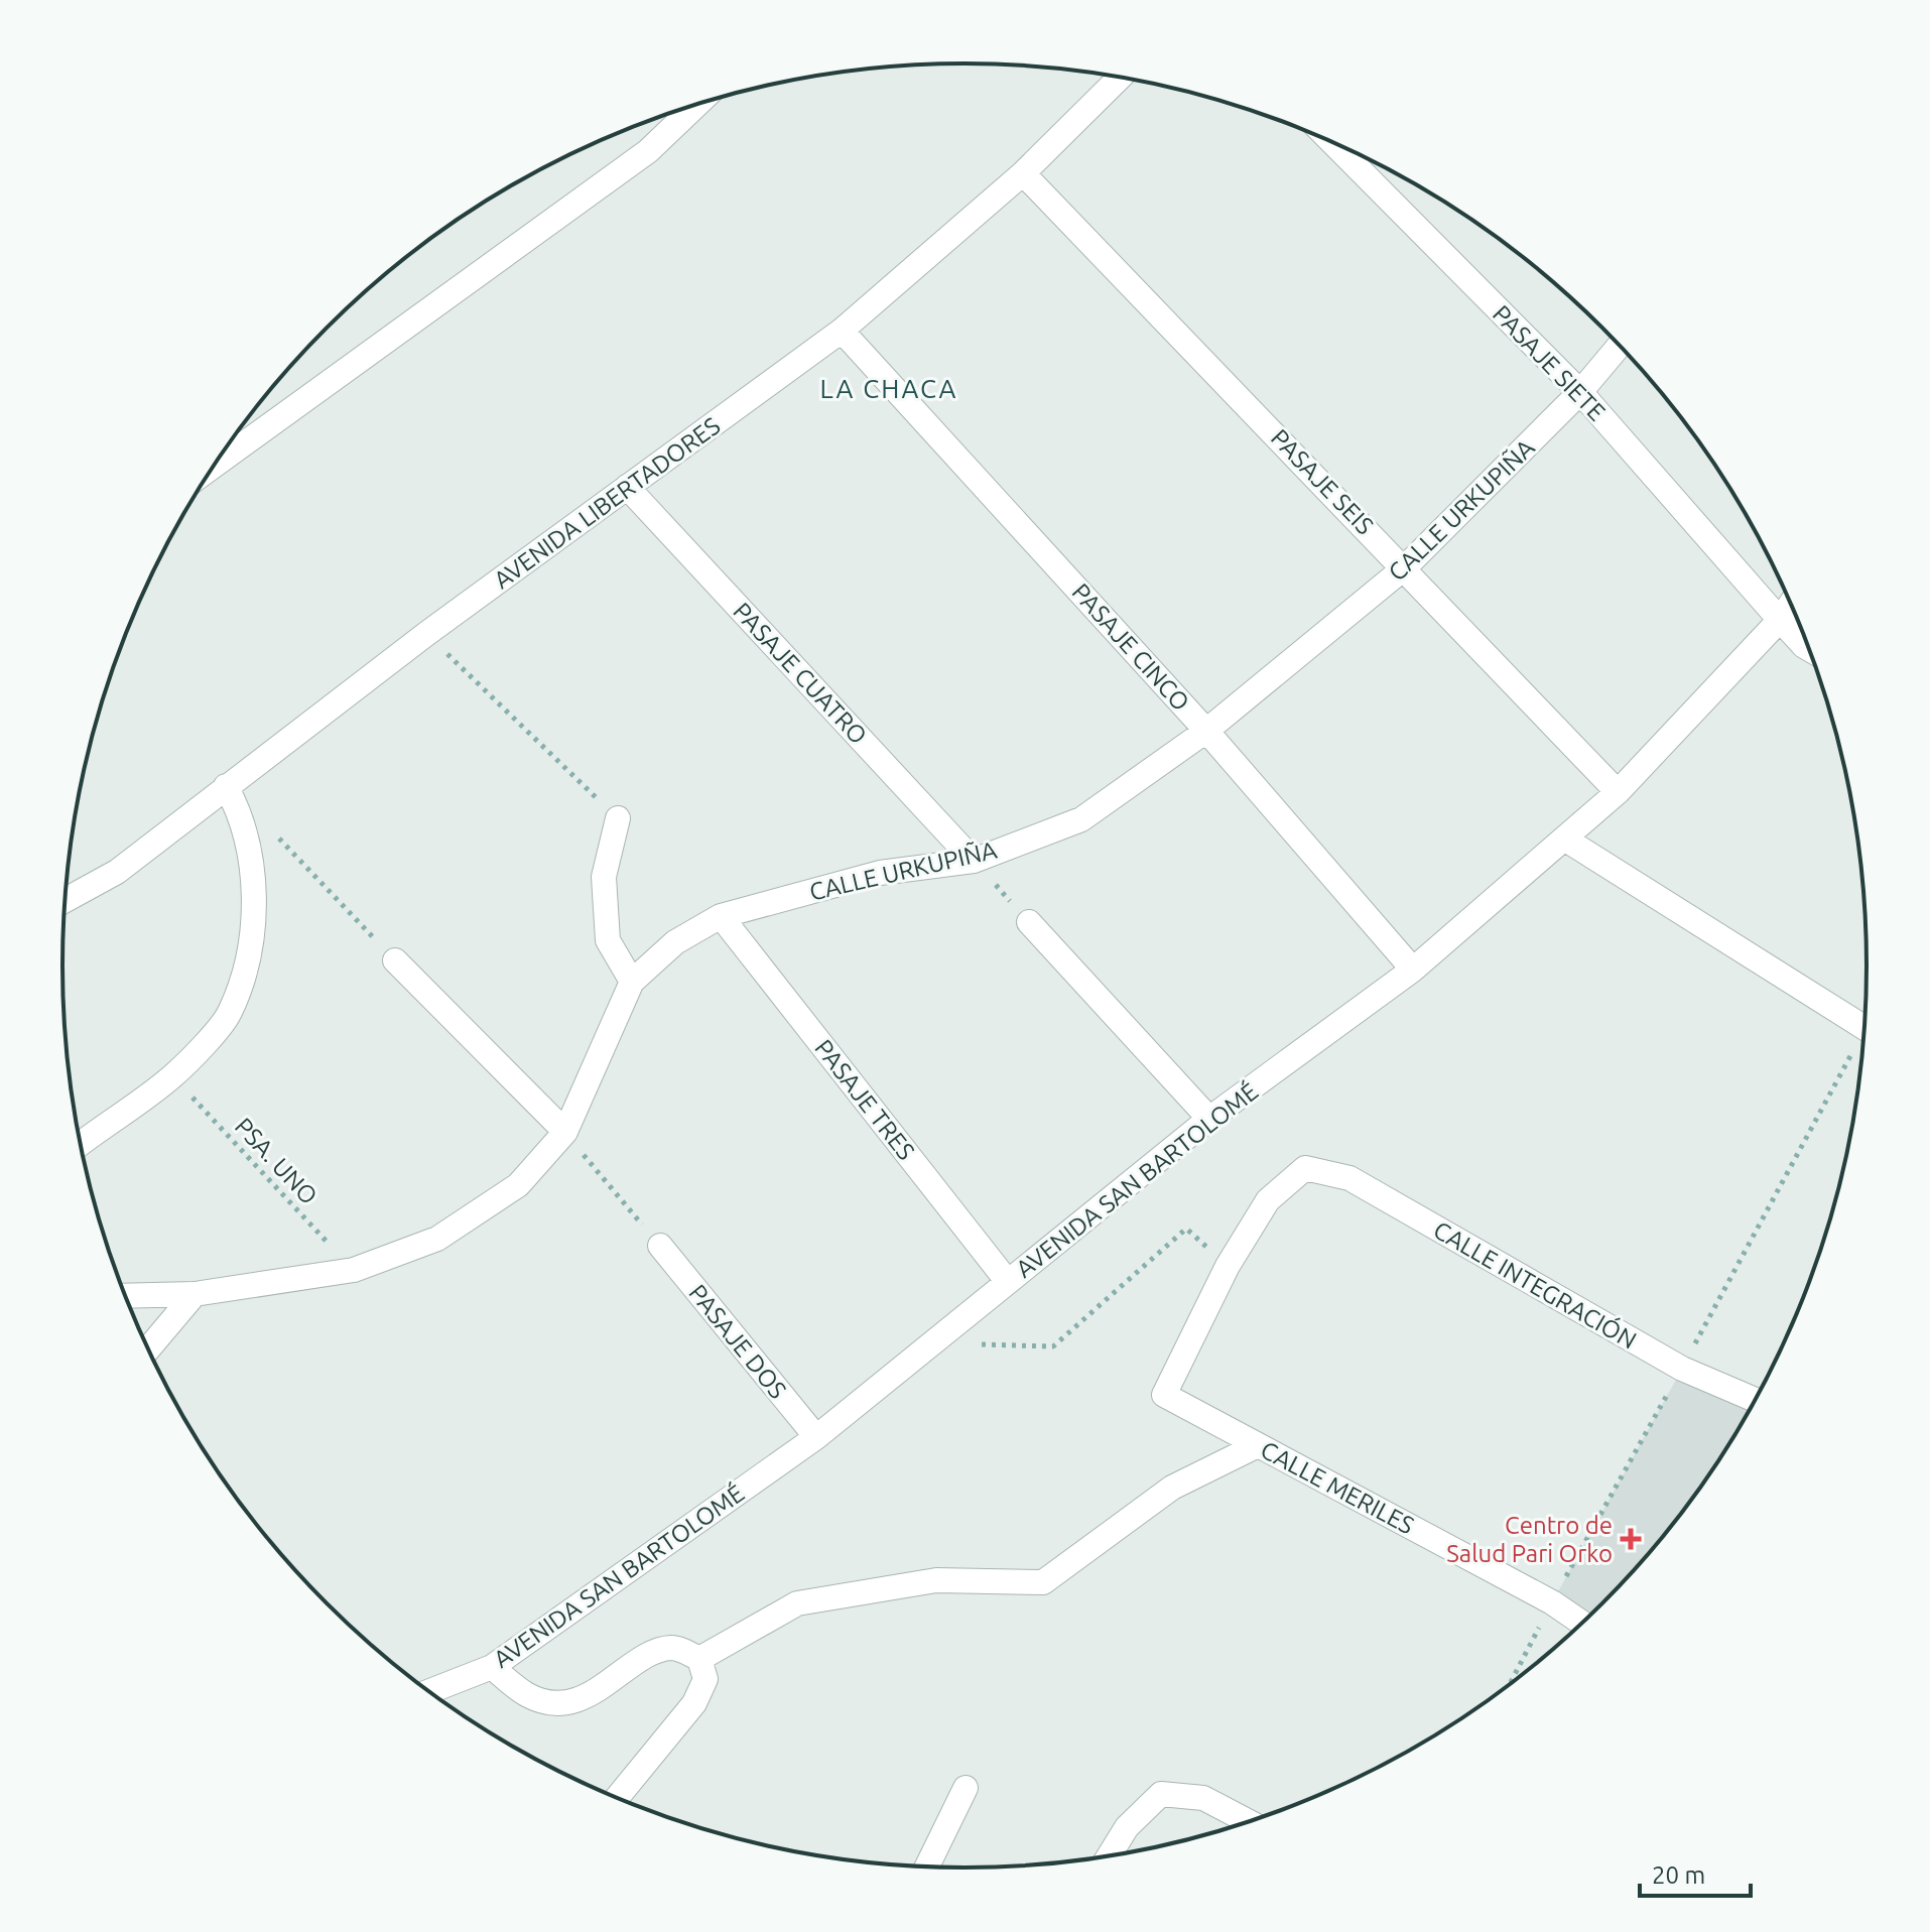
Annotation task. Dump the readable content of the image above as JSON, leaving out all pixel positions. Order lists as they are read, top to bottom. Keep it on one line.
{"streets":{"street":["PASAJE SIETE","PASAJE SEIS","AVENIDA LIBERTADORES","CALLE URKUPIÑA","PASAJE CINCO","PASAJE CUATRO","PASAJE TRES","AVENIDA SAN BARTOLOMÉ","CALLE INTEGRACIÓN","PASAJE DOS","CALLE MERILES"],"path":["PSA. UNO"]},"crossings":[["PASAJE SIETE","CALLE URKUPIÑA"],["PASAJE SIETE","AVENIDA SAN BARTOLOMÉ"],["PASAJE SEIS","AVENIDA LIBERTADORES"],["PASAJE SEIS","CALLE URKUPIÑA"],["PASAJE SEIS","AVENIDA SAN BARTOLOMÉ"],["AVENIDA LIBERTADORES","PASAJE CINCO"],["AVENIDA LIBERTADORES","PASAJE CUATRO"],["CALLE URKUPIÑA","PASAJE CINCO"],["CALLE URKUPIÑA","PASAJE CUATRO"],["CALLE URKUPIÑA","PASAJE TRES"],["CALLE URKUPIÑA","PSA. UNO"],["PASAJE CINCO","AVENIDA SAN BARTOLOMÉ"],["PASAJE TRES","AVENIDA SAN BARTOLOMÉ"],["AVENIDA SAN BARTOLOMÉ","PASAJE DOS"],["CALLE INTEGRACIÓN","CALLE MERILES"]],"districts":["LA CHACA"],"places":{"health":["Centro de Salud Pari Orko"]},"scale_bar":"20 m"}
